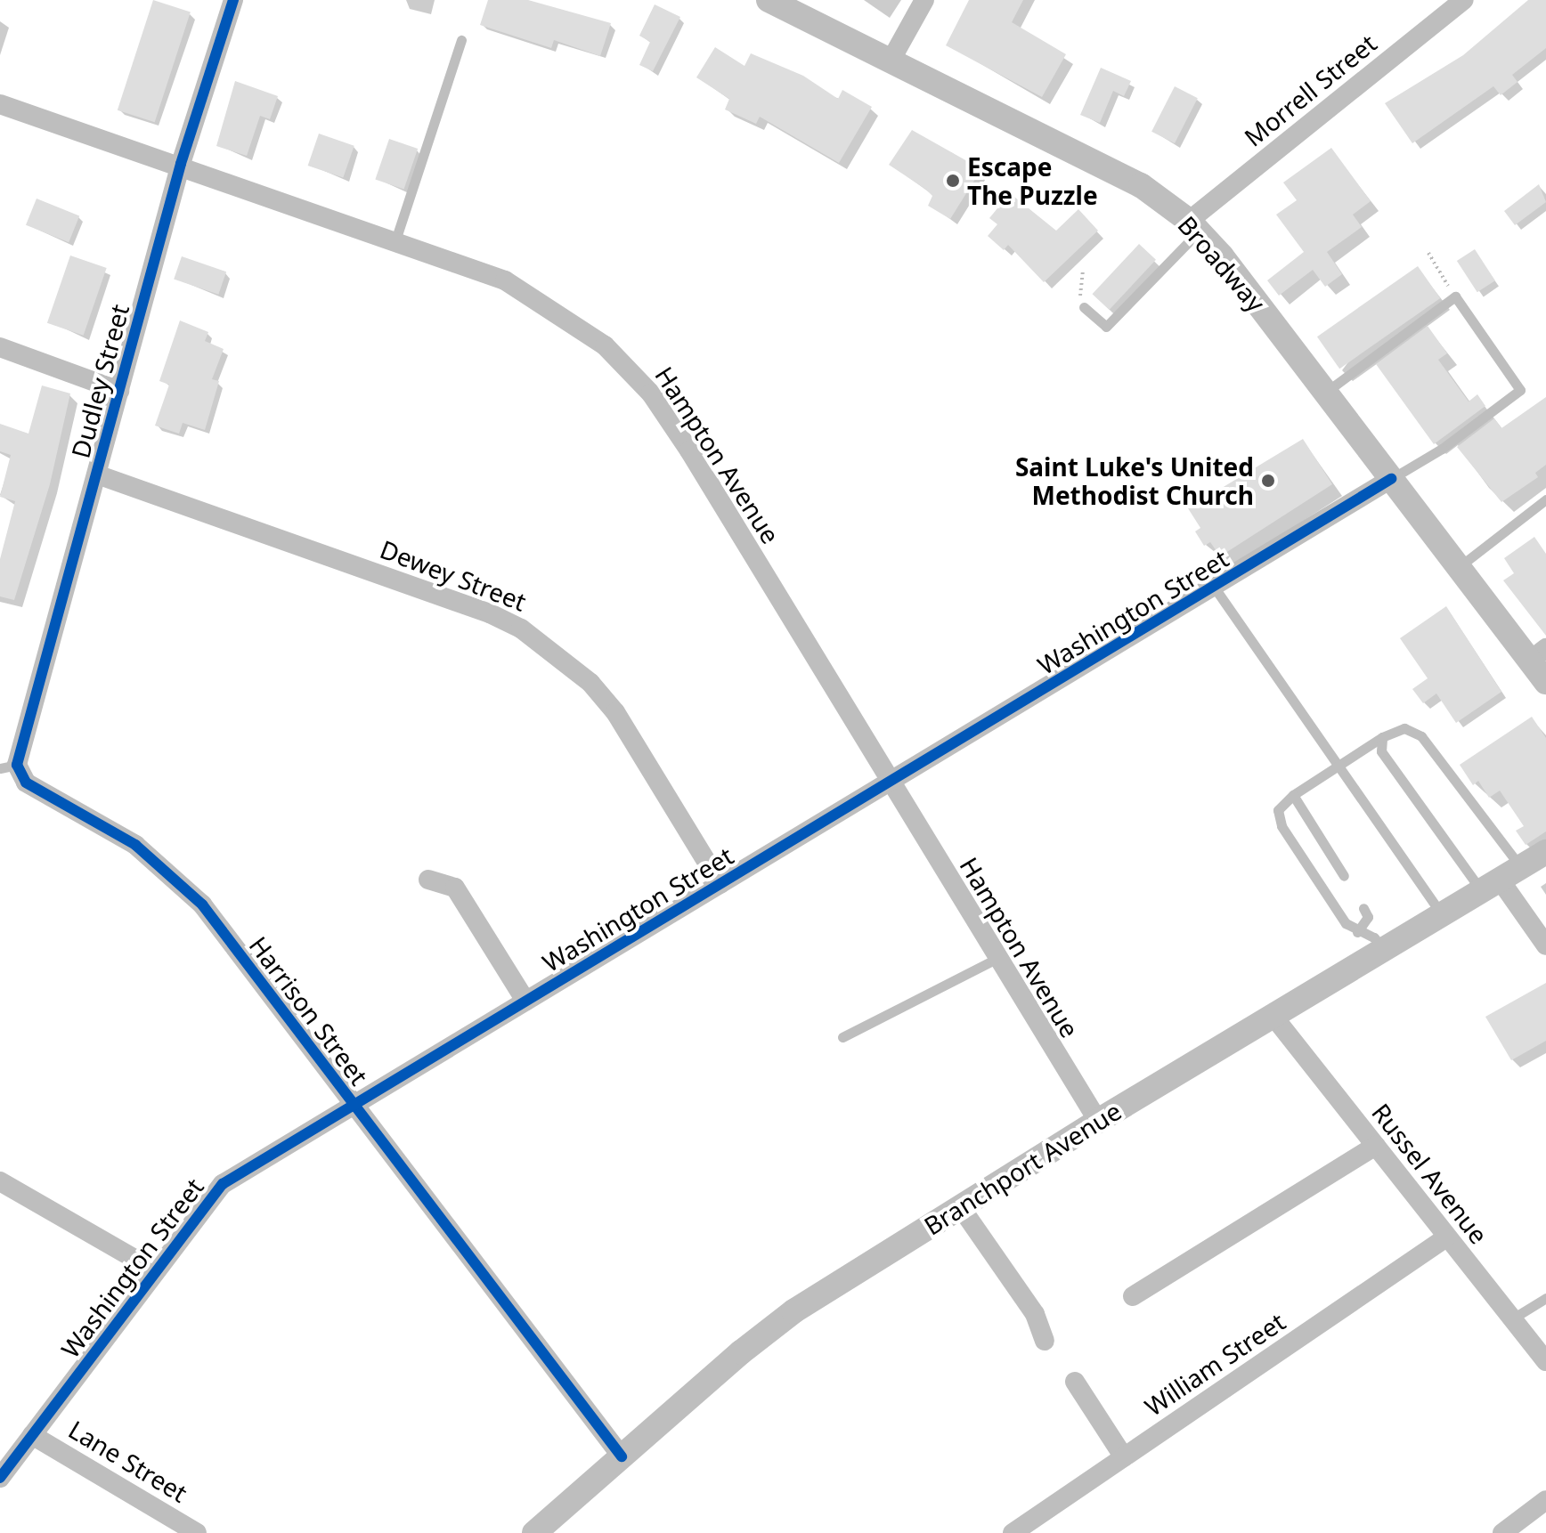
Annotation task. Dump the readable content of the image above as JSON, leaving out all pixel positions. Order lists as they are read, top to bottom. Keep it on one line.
{"streets":{"street":["Morrell Street","Broadway","Dudley Street","Hampton Avenue","Dewey Street","Washington Street","Harrison Street","Branchport Avenue","Russel Avenue","William Street","Lane Street"]},"crossings":[["Morrell Street","Broadway"],["Broadway","Washington Street"],["Dudley Street","Hampton Avenue"],["Dudley Street","Dewey Street"],["Dudley Street","Harrison Street"],["Hampton Avenue","Washington Street"],["Hampton Avenue","Branchport Avenue"],["Dewey Street","Washington Street"],["Washington Street","Harrison Street"],["Washington Street","Lane Street"],["Harrison Street","Branchport Avenue"],["Branchport Avenue","Russel Avenue"],["Russel Avenue","William Street"]],"places":["Escape The Puzzle","Saint Luke's United Methodist Church"]}
